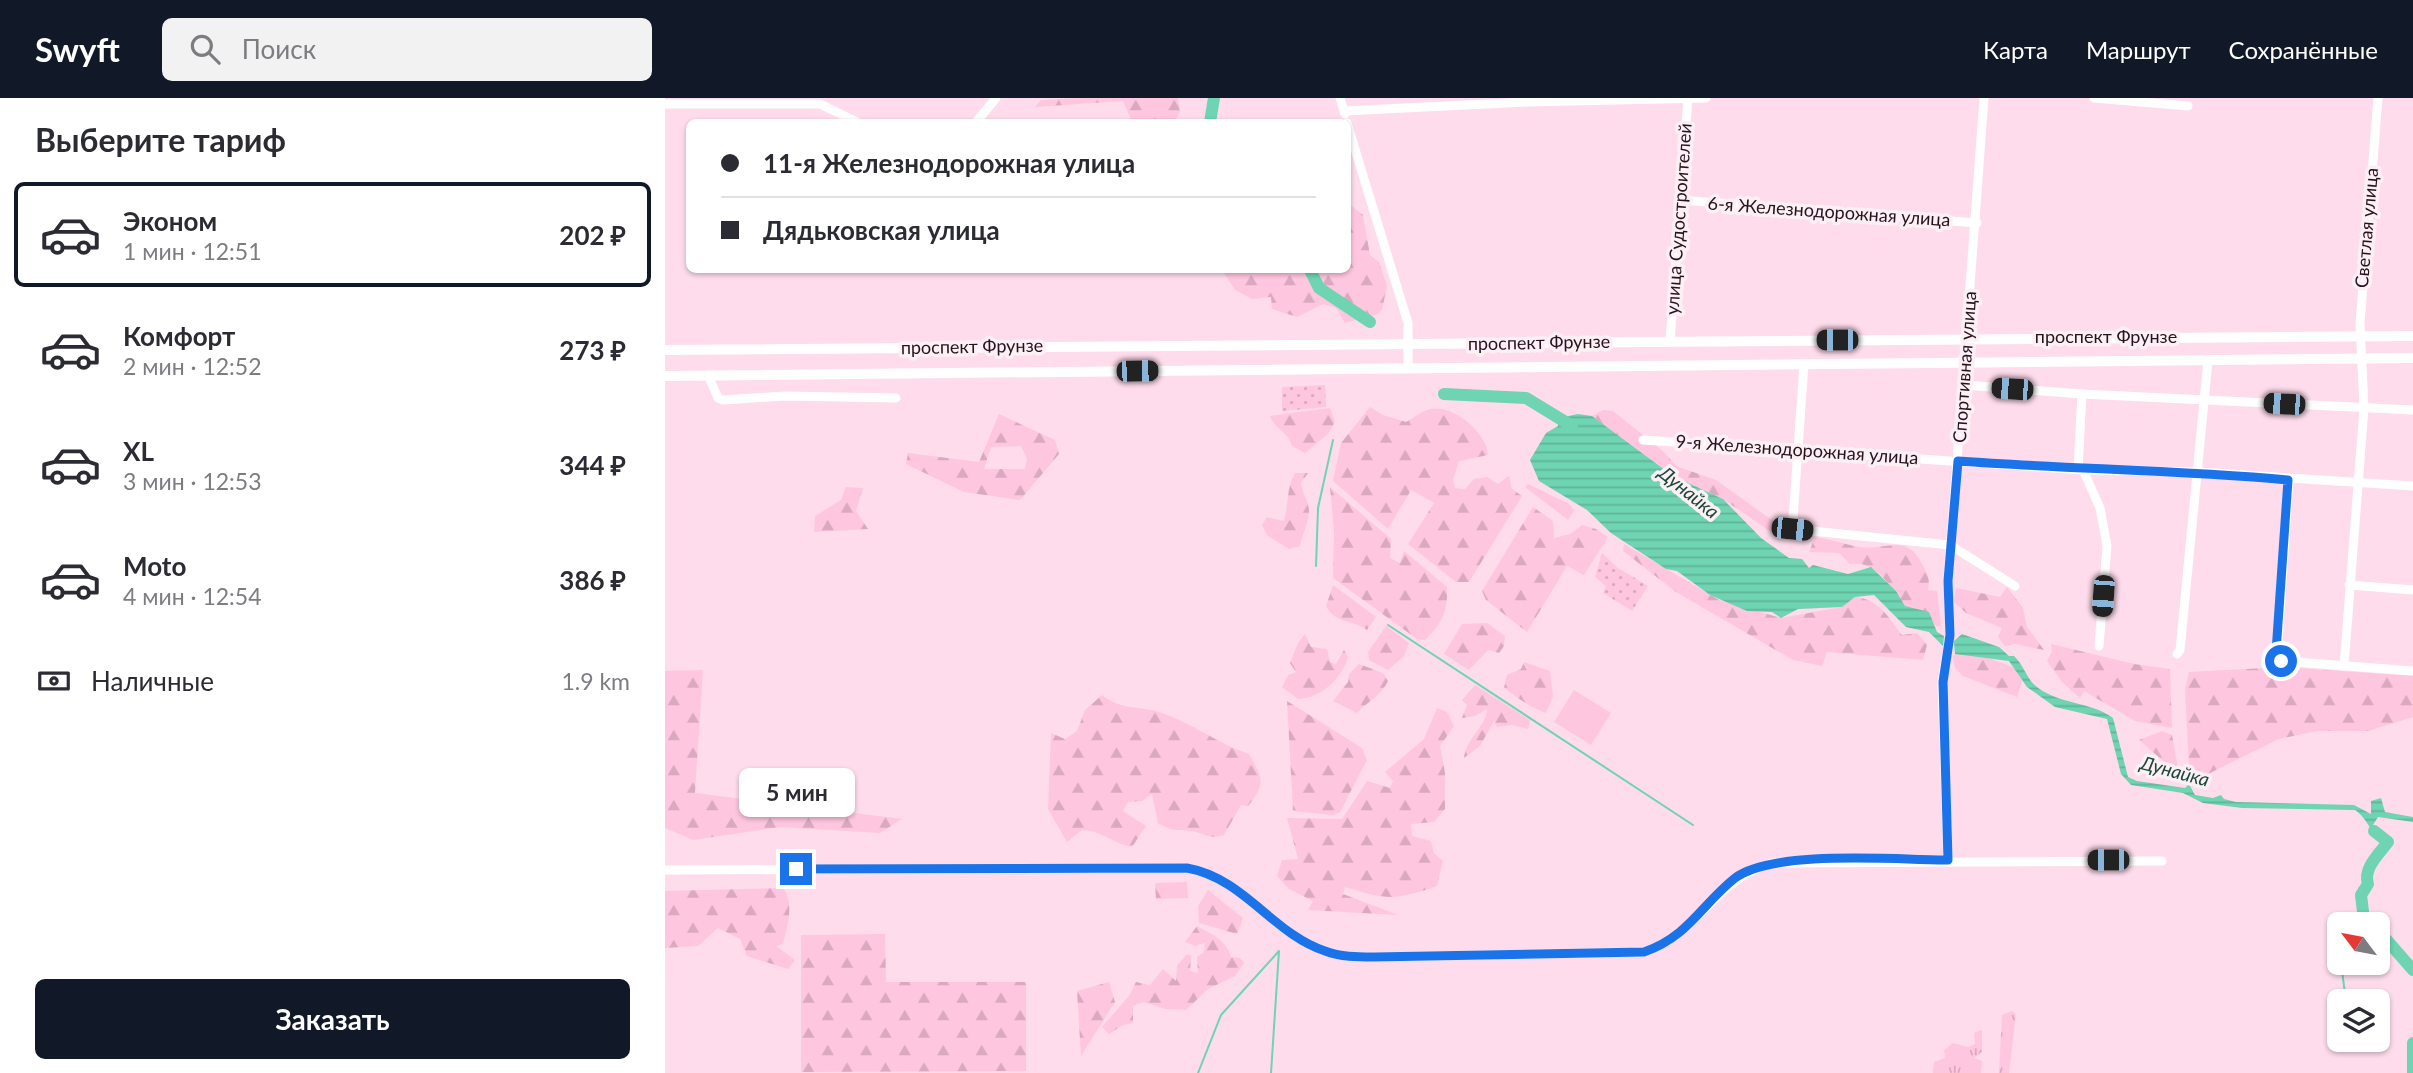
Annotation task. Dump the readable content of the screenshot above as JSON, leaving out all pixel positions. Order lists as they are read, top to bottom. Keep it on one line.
{"streets":{"main road":["проспект Фрунзе"],"street":["6-я Железнодорожная улица","улица Судостроителей","Светлая улица","Спортивная улица","9-я Железнодорожная улица"]},"crossings":[["6-я Железнодорожная улица","улица Судостроителей"],["6-я Железнодорожная улица","Спортивная улица"],["улица Судостроителей","проспект Фрунзе"],["Светлая улица","проспект Фрунзе"],["Светлая улица","9-я Железнодорожная улица"],["проспект Фрунзе","Спортивная улица"],["Спортивная улица","9-я Железнодорожная улица"]],"water":["Дунайка"],"north":"top left","page":{"header":"Swyft","search":"Поиск","nav":["Карта","Маршрут","Сохранённые"],"heading":"Выберите тариф","banner":["11-я Железнодорожная улица","Дядьковская улица"],"list":[{"name":"Эконом","note":"1 мин · 12:51","value":"202 ₽"},{"name":"Комфорт","note":"2 мин · 12:52","value":"273 ₽"},{"name":"XL","note":"3 мин · 12:53","value":"344 ₽"},{"name":"Moto","note":"4 мин · 12:54","value":"386 ₽"}],"pay":["Наличные","1.9 km"],"bubble":"5 мин","buttons":"Заказать"}}
